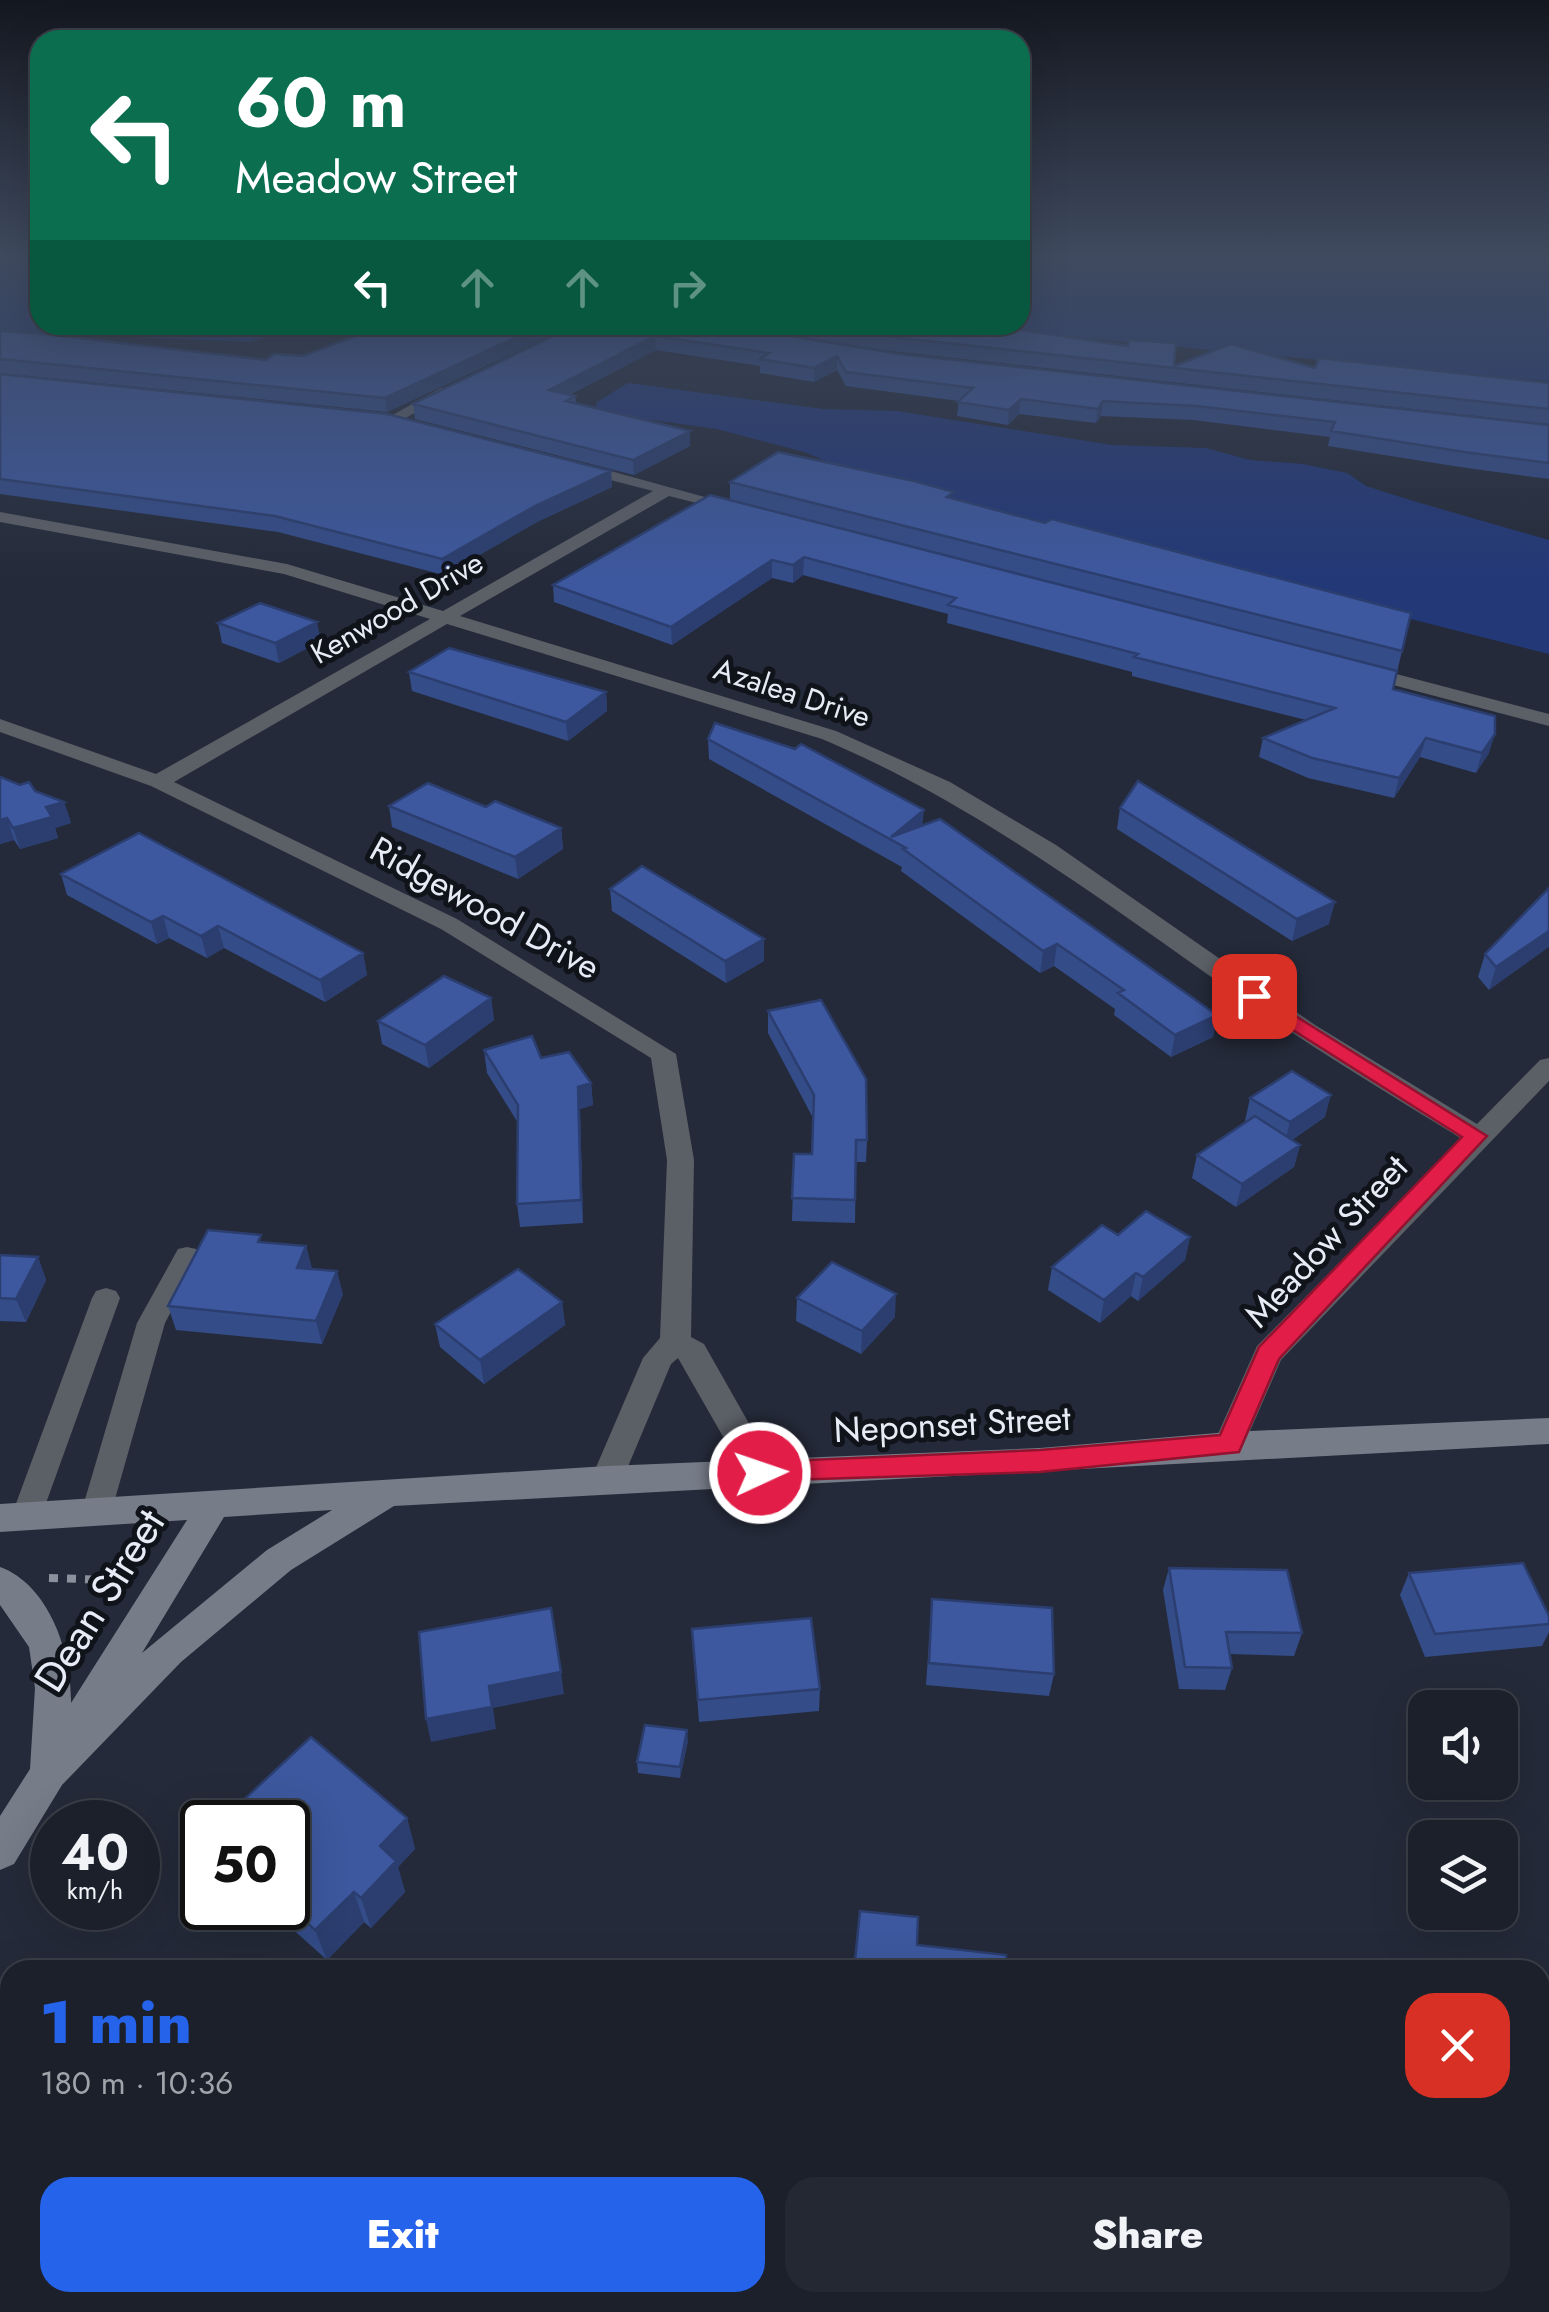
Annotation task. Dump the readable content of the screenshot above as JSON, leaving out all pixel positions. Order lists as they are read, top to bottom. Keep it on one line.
{"streets":{"main road":["Neponset Street","Dean Street"],"street":["Kenwood Drive","Azalea Drive","Ridgewood Drive","Meadow Street"]},"crossings":[["Kenwood Drive","Azalea Drive"],["Kenwood Drive","Ridgewood Drive"],["Azalea Drive","Meadow Street"],["Meadow Street","Neponset Street"],["Neponset Street","Dean Street"]],"page":{"turn":["60 m","Meadow Street"],"speed":"40 km/h","limit":"50","heading":["1 min","180 m · 10:36"],"buttons":["Exit","Share"]}}
